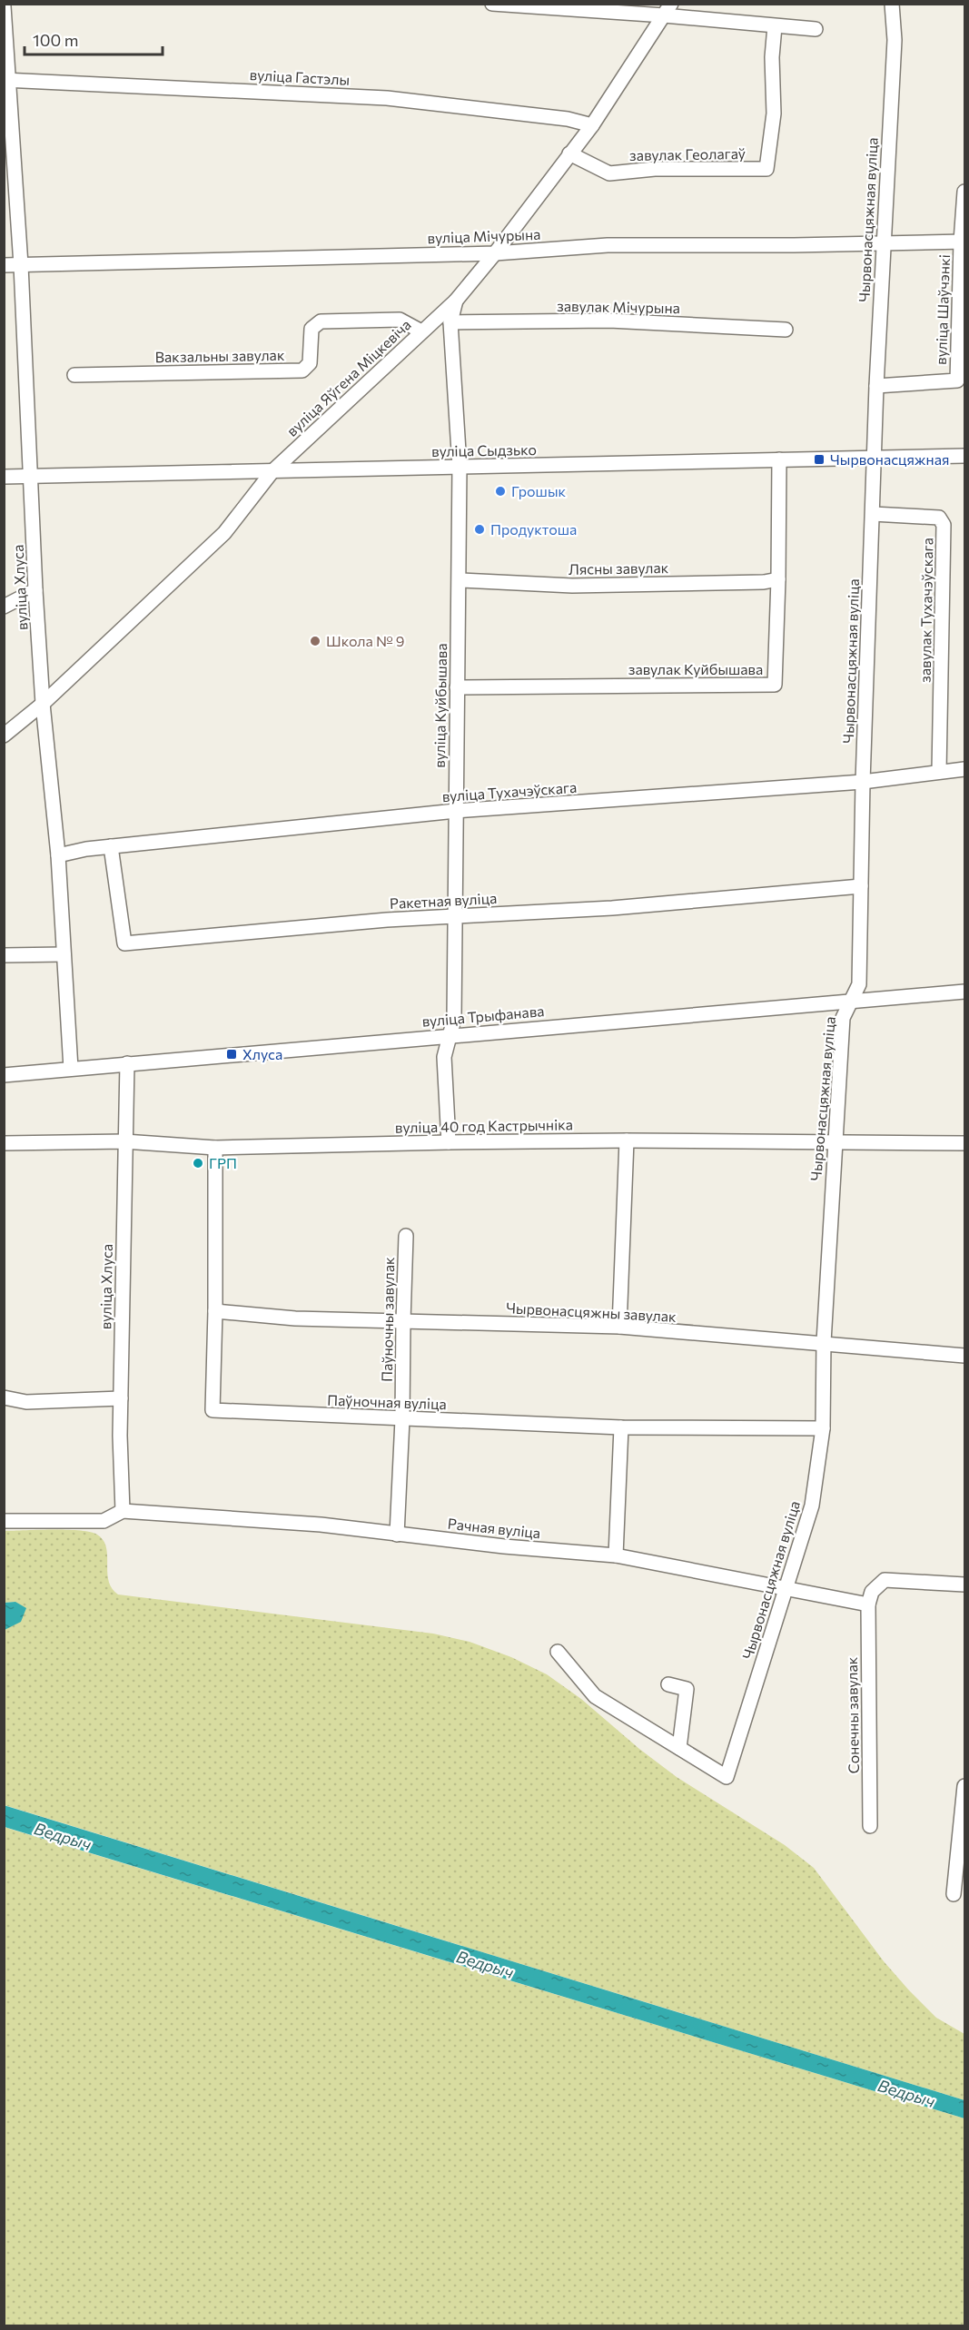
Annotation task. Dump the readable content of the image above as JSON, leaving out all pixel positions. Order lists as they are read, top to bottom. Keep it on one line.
{"streets":{"street":["вуліца Гастэлы","завулак Геолагаў","Чырвонасцяжная вуліца","вуліца Мічурына","завулак Мічурына","вуліца Шаўчэнкі","Вакзальны завулак","вуліца Яўгена Міцкевіча","вуліца Сыдзько","Лясны завулак","вуліца Хлуса","завулак Тухачэўскага","завулак Куйбышава","вуліца Куйбышава","вуліца Тухачэўскага","Ракетная вуліца","вуліца Трыфанава","вуліца 40 год Кастрычніка","Чырвонасцяжны завулак","Паўночны завулак","Паўночная вуліца","Рачная вуліца","Сонечны завулак"]},"crossings":[["вуліца Гастэлы","вуліца Яўгена Міцкевіча"],["вуліца Гастэлы","вуліца Хлуса"],["завулак Геолагаў","вуліца Яўгена Міцкевіча"],["Чырвонасцяжная вуліца","вуліца Мічурына"],["Чырвонасцяжная вуліца","вуліца Шаўчэнкі"],["Чырвонасцяжная вуліца","вуліца Сыдзько"],["Чырвонасцяжная вуліца","завулак Тухачэўскага"],["Чырвонасцяжная вуліца","вуліца Тухачэўскага"],["Чырвонасцяжная вуліца","Ракетная вуліца"],["Чырвонасцяжная вуліца","вуліца Трыфанава"],["Чырвонасцяжная вуліца","вуліца 40 год Кастрычніка"],["Чырвонасцяжная вуліца","Чырвонасцяжны завулак"],["Чырвонасцяжная вуліца","Паўночная вуліца"],["Чырвонасцяжная вуліца","Рачная вуліца"],["вуліца Мічурына","вуліца Шаўчэнкі"],["вуліца Мічурына","вуліца Яўгена Міцкевіча"],["вуліца Мічурына","вуліца Хлуса"],["завулак Мічурына","вуліца Куйбышава"],["Вакзальны завулак","вуліца Яўгена Міцкевіча"],["вуліца Яўгена Міцкевіча","вуліца Сыдзько"],["вуліца Яўгена Міцкевіча","вуліца Хлуса"],["вуліца Яўгена Міцкевіча","вуліца Куйбышава"],["вуліца Сыдзько","вуліца Хлуса"],["вуліца Сыдзько","завулак Куйбышава"],["вуліца Сыдзько","вуліца Куйбышава"],["Лясны завулак","завулак Куйбышава"],["Лясны завулак","вуліца Куйбышава"],["вуліца Хлуса","вуліца Тухачэўскага"],["вуліца Хлуса","вуліца Трыфанава"],["вуліца Хлуса","вуліца 40 год Кастрычніка"],["вуліца Хлуса","Рачная вуліца"],["завулак Тухачэўскага","вуліца Тухачэўскага"],["завулак Куйбышава","вуліца Куйбышава"],["вуліца Куйбышава","вуліца Тухачэўскага"],["вуліца Куйбышава","Ракетная вуліца"],["вуліца Куйбышава","вуліца Трыфанава"],["вуліца Куйбышава","вуліца 40 год Кастрычніка"],["вуліца Тухачэўскага","Ракетная вуліца"],["вуліца 40 год Кастрычніка","Паўночная вуліца"],["Чырвонасцяжны завулак","Паўночны завулак"],["Чырвонасцяжны завулак","Паўночная вуліца"],["Паўночны завулак","Паўночная вуліца"],["Паўночны завулак","Рачная вуліца"],["Рачная вуліца","Сонечны завулак"]],"water":["Ведрыч"],"places":{"transit":["Чырвонасцяжная","Хлуса"],"other":["Грошык","Продуктоша","Школа № 9","ГРП"]},"scale_bar":"100 m"}
